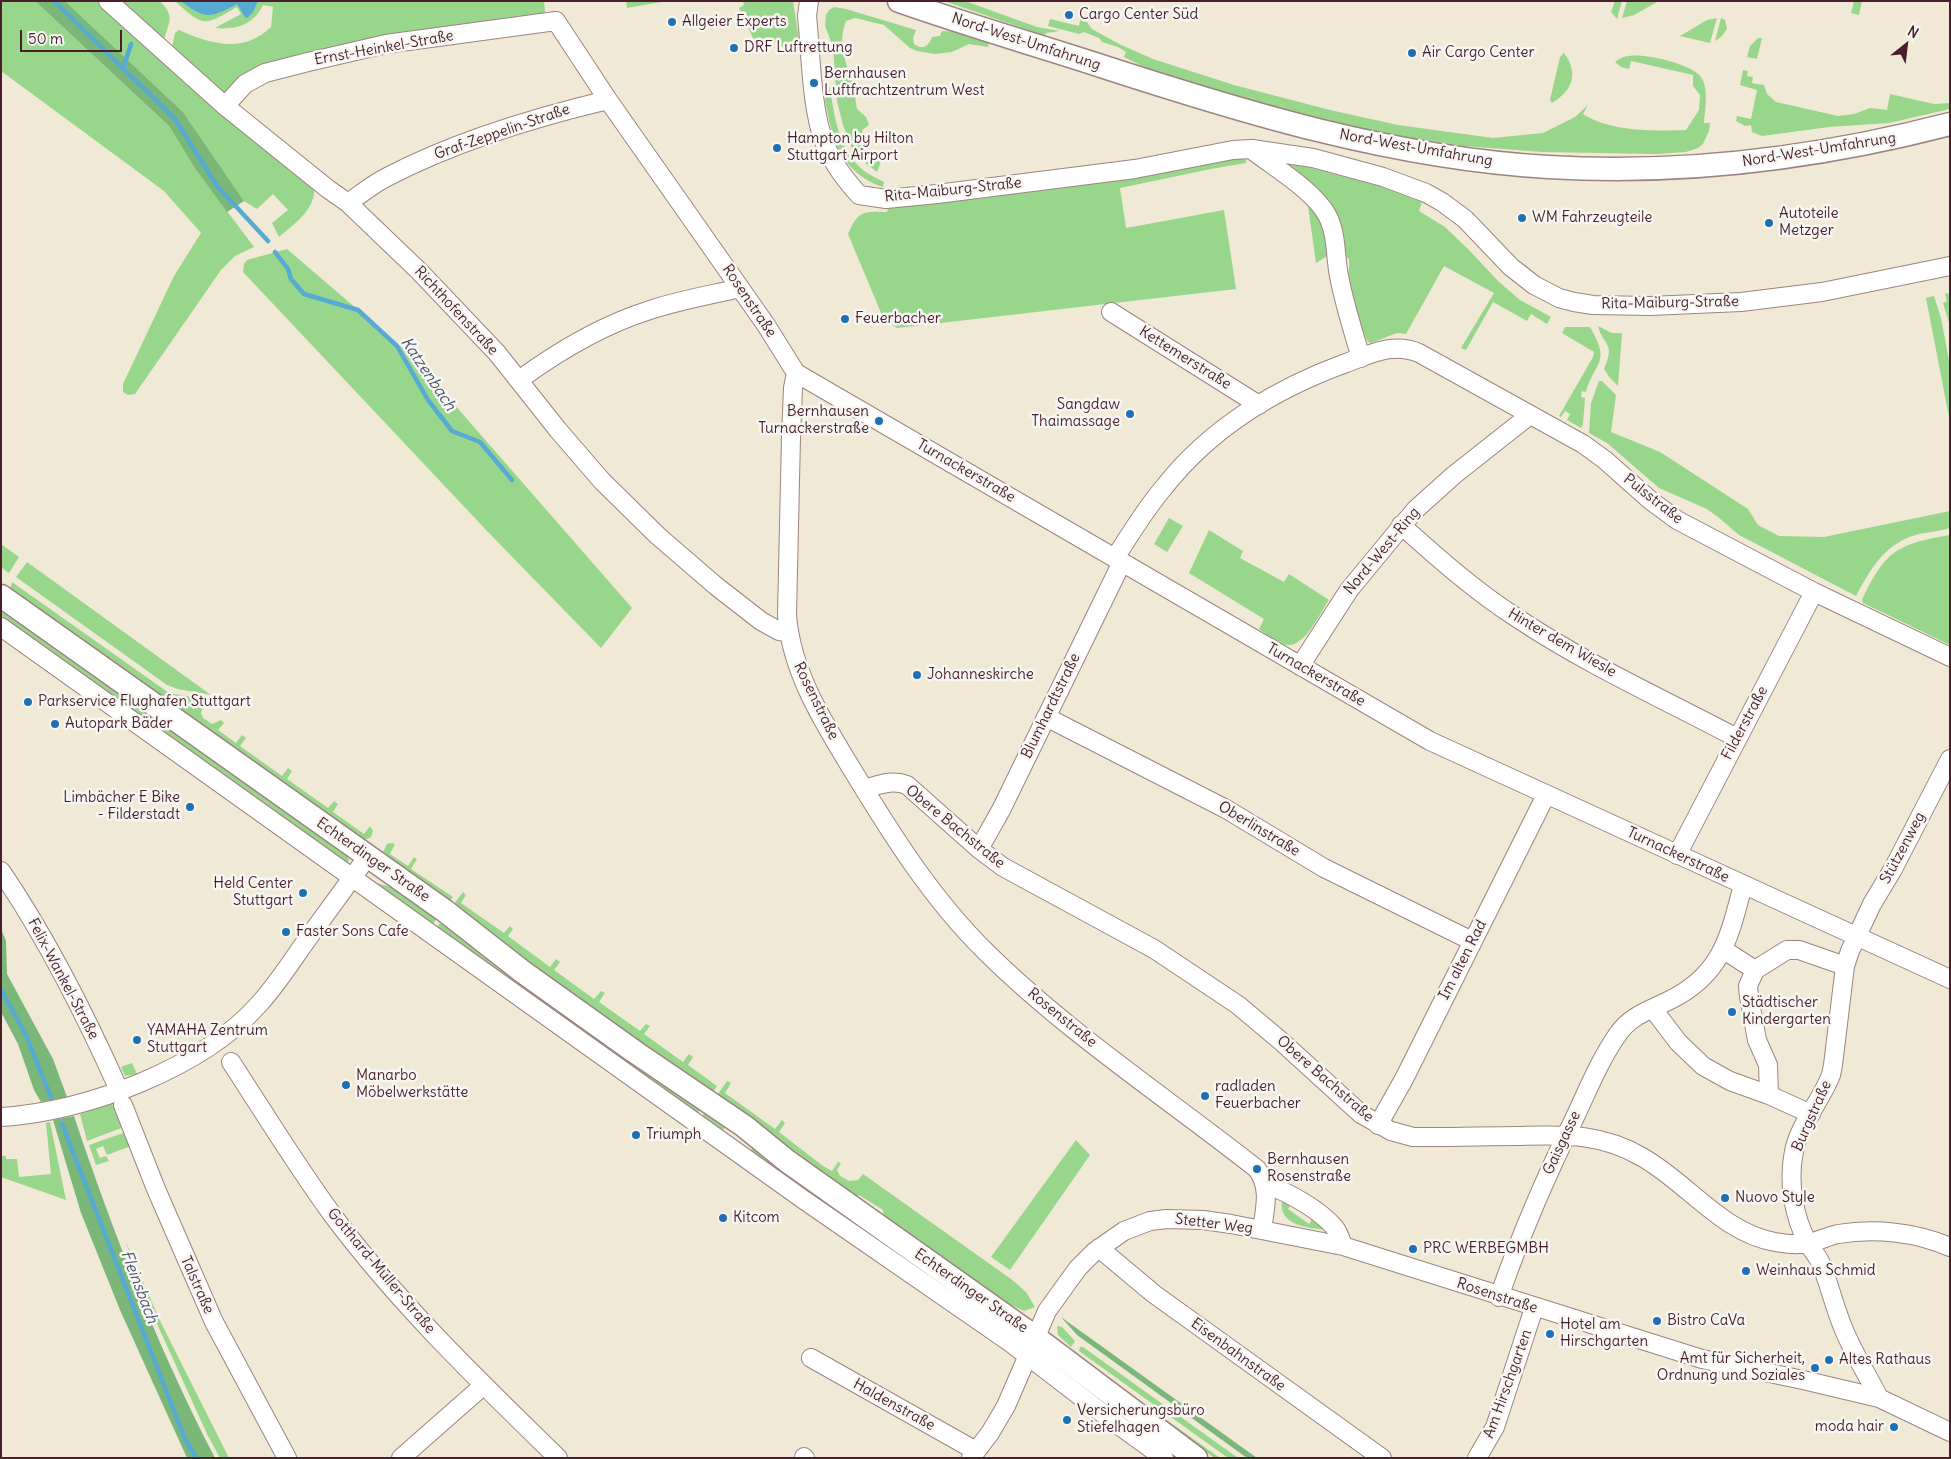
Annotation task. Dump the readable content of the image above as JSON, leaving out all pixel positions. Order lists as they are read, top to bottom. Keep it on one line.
{"streets":{"main road":["Nord-West-Umfahrung","Echterdinger Straße"],"street":["Ernst-Heinkel-Straße","Graf-Zeppelin-Straße","Rita-Maiburg-Straße","Rosenstraße","Richthofenstraße","Kettemerstraße","Turnackerstraße","Pulsstraße","Nord-West-Ring","Hinter dem Wiesle","Blumhardtstraße","Filderstraße","Obere Bachstraße","Oberlinstraße","Stützenweg","Im alten Rad","Felix-Wankel-Straße","Burgstraße","Gaisgasse","Stetter Weg","Gotthard-Müller-Straße","Talstraße","Eisenbahnstraße","Am Hirschgarten","Haldenstraße"]},"crossings":[["Ernst-Heinkel-Straße","Rosenstraße"],["Ernst-Heinkel-Straße","Richthofenstraße"],["Graf-Zeppelin-Straße","Rosenstraße"],["Graf-Zeppelin-Straße","Richthofenstraße"],["Rosenstraße","Richthofenstraße"],["Rosenstraße","Turnackerstraße"],["Rosenstraße","Obere Bachstraße"],["Rosenstraße","Burgstraße"],["Rosenstraße","Gaisgasse"],["Rosenstraße","Stetter Weg"],["Rosenstraße","Am Hirschgarten"],["Turnackerstraße","Nord-West-Ring"],["Turnackerstraße","Blumhardtstraße"],["Turnackerstraße","Filderstraße"],["Turnackerstraße","Stützenweg"],["Turnackerstraße","Im alten Rad"],["Turnackerstraße","Burgstraße"],["Turnackerstraße","Gaisgasse"],["Pulsstraße","Nord-West-Ring"],["Pulsstraße","Filderstraße"],["Nord-West-Ring","Hinter dem Wiesle"],["Hinter dem Wiesle","Filderstraße"],["Blumhardtstraße","Obere Bachstraße"],["Blumhardtstraße","Oberlinstraße"],["Obere Bachstraße","Im alten Rad"],["Obere Bachstraße","Burgstraße"],["Obere Bachstraße","Gaisgasse"],["Oberlinstraße","Im alten Rad"],["Stützenweg","Burgstraße"],["Echterdinger Straße","Stetter Weg"],["Felix-Wankel-Straße","Talstraße"],["Stetter Weg","Eisenbahnstraße"],["Stetter Weg","Haldenstraße"]],"water":["Katzenbach","Fleinsbach"],"places":["Cargo Center Süd","Allgeier Experts","DRF Luftrettung","Air Cargo Center","Bernhausen Luftfrachtzentrum West","Hampton by Hilton Stuttgart Airport","WM Fahrzeugteile","Autoteile Metzger","Feuerbacher","Sangdaw Thaimassage","Bernhausen Turnackerstraße","Johanneskirche","Parkservice Flughafen Stuttgart","Autopark Bäder","Limbächer E Bike - Filderstadt","Held Center Stuttgart","Faster Sons Cafe","Städtischer Kindergarten","YAMAHA Zentrum Stuttgart","Manarbo Möbelwerkstätte","radladen Feuerbacher","Triumph","Bernhausen Rosenstraße","Nuovo Style","Kitcom","PRC WERBEGMBH","Weinhaus Schmid","Bistro CaVa","Hotel am Hirschgarten","Altes Rathaus","Amt für Sicherheit, Ordnung und Soziales","Versicherungsbüro Stiefelhagen","moda hair"],"scale_bar":"50 m","north":"top right"}
